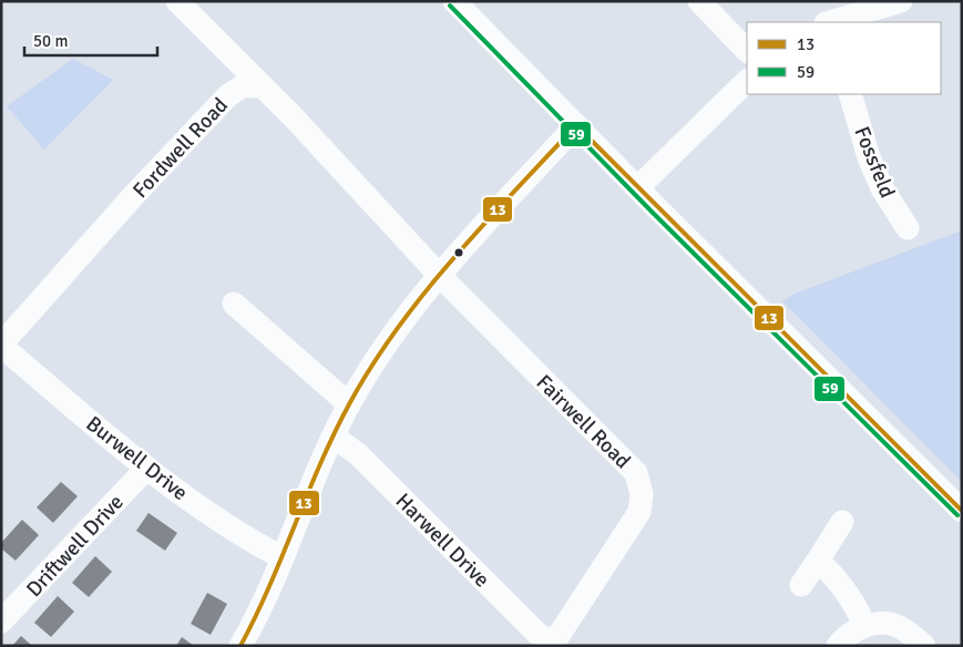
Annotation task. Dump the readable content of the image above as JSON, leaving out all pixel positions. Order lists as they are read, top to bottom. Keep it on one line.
{"streets":{"street":["Fordwell Road","Fossfeld","Fairwell Road","Burwell Drive","Harwell Drive","Driftwell Drive"]},"crossings":[["Fordwell Road","Burwell Drive"],["Fairwell Road","Harwell Drive"],["Burwell Drive","Driftwell Drive"]],"lines":["transit line 59","transit line 13"],"legend":["13","59"],"scale_bar":"50 m"}
